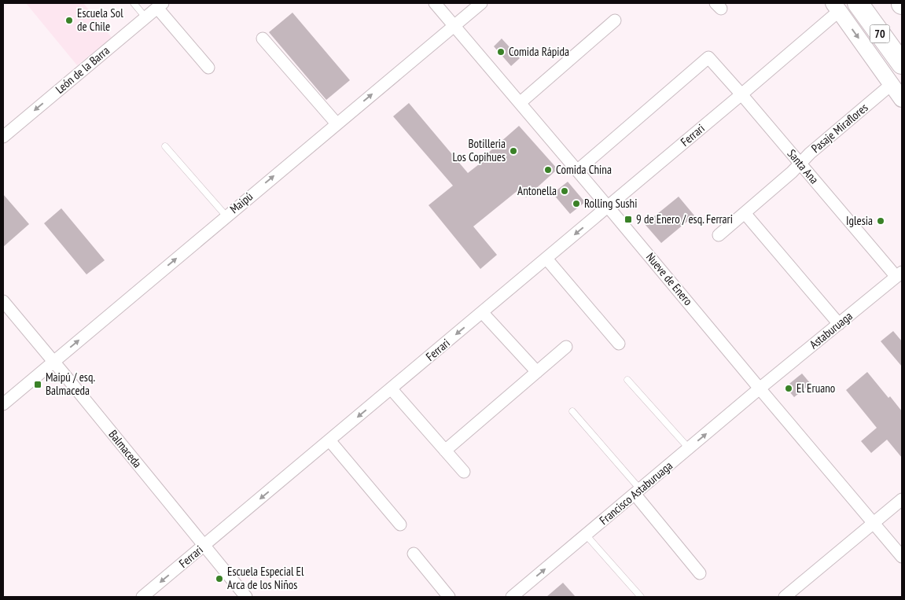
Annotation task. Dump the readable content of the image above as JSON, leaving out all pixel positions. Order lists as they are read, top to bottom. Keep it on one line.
{"streets":{"highway":["70"],"street":["León de la Barra","Pasaje Miraflores","Ferrari","Santa Ana","Maipú","Nueve de Enero","Astaburuaga","Balmaceda","Francisco Astaburuaga"]},"crossings":[["Pasaje Miraflores","Santa Ana"],["Ferrari","Santa Ana"],["Ferrari","Nueve de Enero"],["Ferrari","Balmaceda"],["Santa Ana","Nueve de Enero"],["Santa Ana","Astaburuaga"],["Maipú","Nueve de Enero"],["Maipú","Balmaceda"],["Nueve de Enero","Astaburuaga"],["Nueve de Enero","Francisco Astaburuaga"],["Astaburuaga","Francisco Astaburuaga"]],"one_way":["León de la Barra","Ferrari","Maipú","Francisco Astaburuaga"],"places":{"other":["Escuela Sol de Chile","Comida Rápida","Botilleria Los Copihues","Comida China","Antonella","Rolling Sushi","Iglesia","El Eruano","Escuela Especial El Arca de los Niños"],"transit":["9 de Enero / esq. Ferrari","Maipú / esq. Balmaceda"]}}
